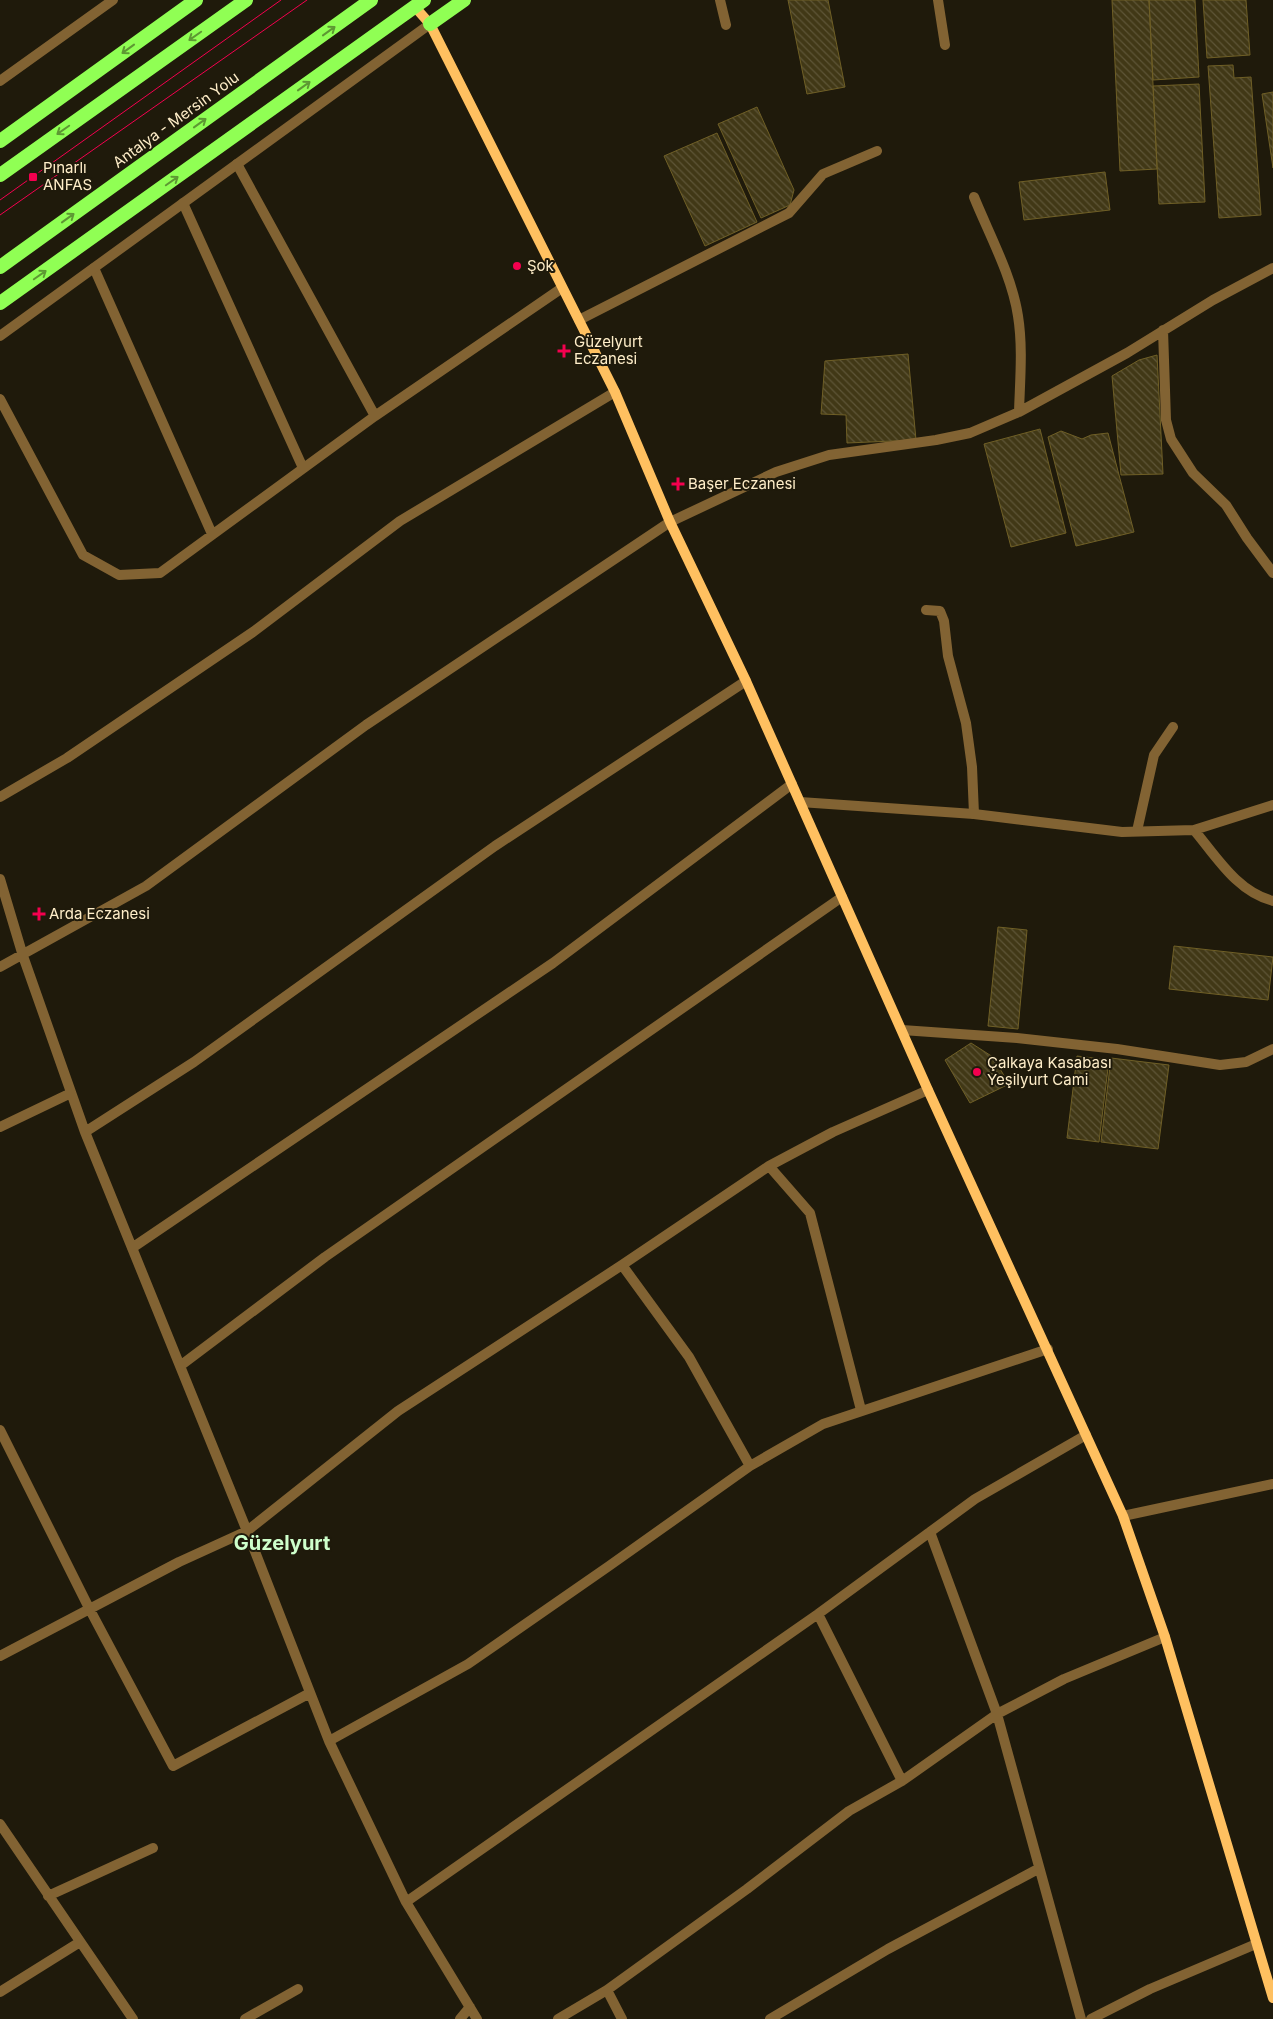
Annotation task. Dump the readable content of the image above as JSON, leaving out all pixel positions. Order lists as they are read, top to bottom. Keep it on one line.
{"streets":{"highway":["Antalya - Mersin Yolu"]},"districts":["Güzelyurt"],"places":{"transit":["Pınarlı ANFAS"],"other":["Şok","Çalkaya Kasabası Yeşilyurt Cami"],"health":["Güzelyurt Eczanesi","Başer Eczanesi","Arda Eczanesi"]}}
